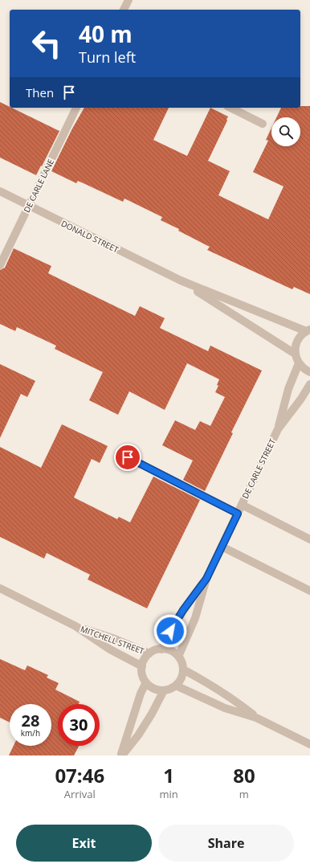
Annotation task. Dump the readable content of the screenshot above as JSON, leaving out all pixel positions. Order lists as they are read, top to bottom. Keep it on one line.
{"streets":{"street":["DE CARLE LANE","DONALD STREET","DE CARLE STREET","MITCHELL STREET"]},"crossings":[["DE CARLE LANE","DONALD STREET"],["DE CARLE STREET","MITCHELL STREET"]],"page":{"turn":["40 m","Turn left"],"then":"Then","speed":"28 km/h","limit":"30","eta":["07:46","Arrival","1","min","80","m"],"buttons":["Exit","Share"]}}
